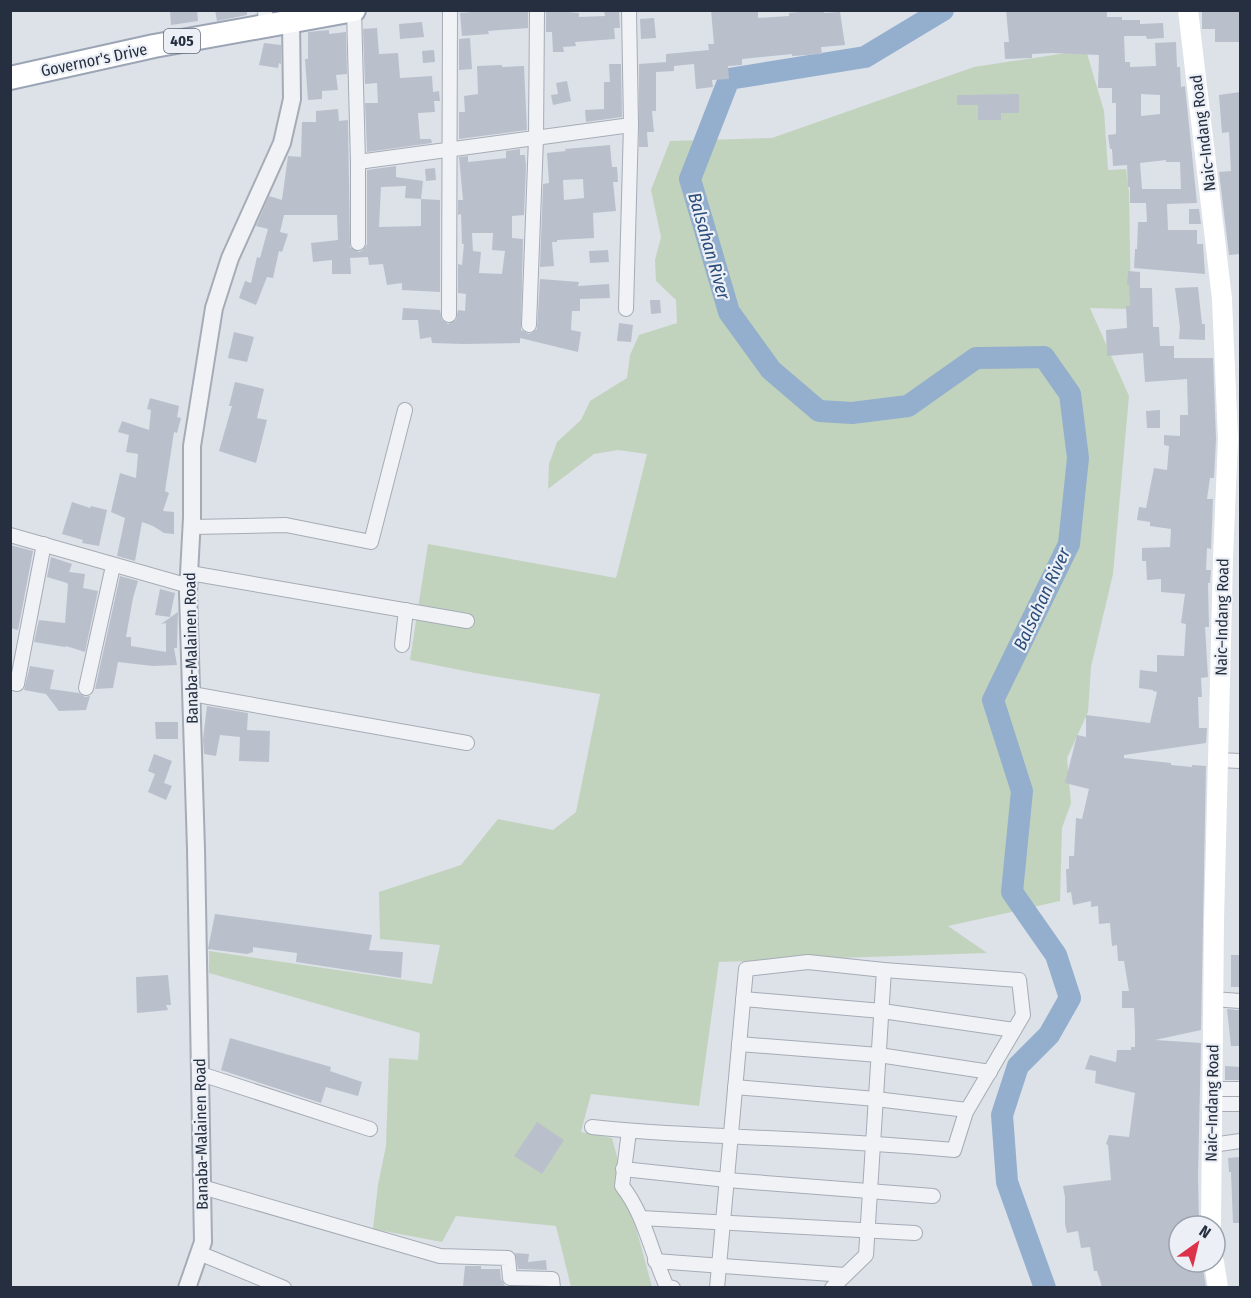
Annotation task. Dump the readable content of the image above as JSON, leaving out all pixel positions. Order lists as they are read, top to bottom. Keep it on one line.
{"streets":{"main road":["405","Governor's Drive","Naic–Indang Road"],"street":["Banaba-Malainen Road"]},"crossings":[["Governor's Drive","Banaba-Malainen Road"]],"water":["Balsahan River"],"north":"top right"}
